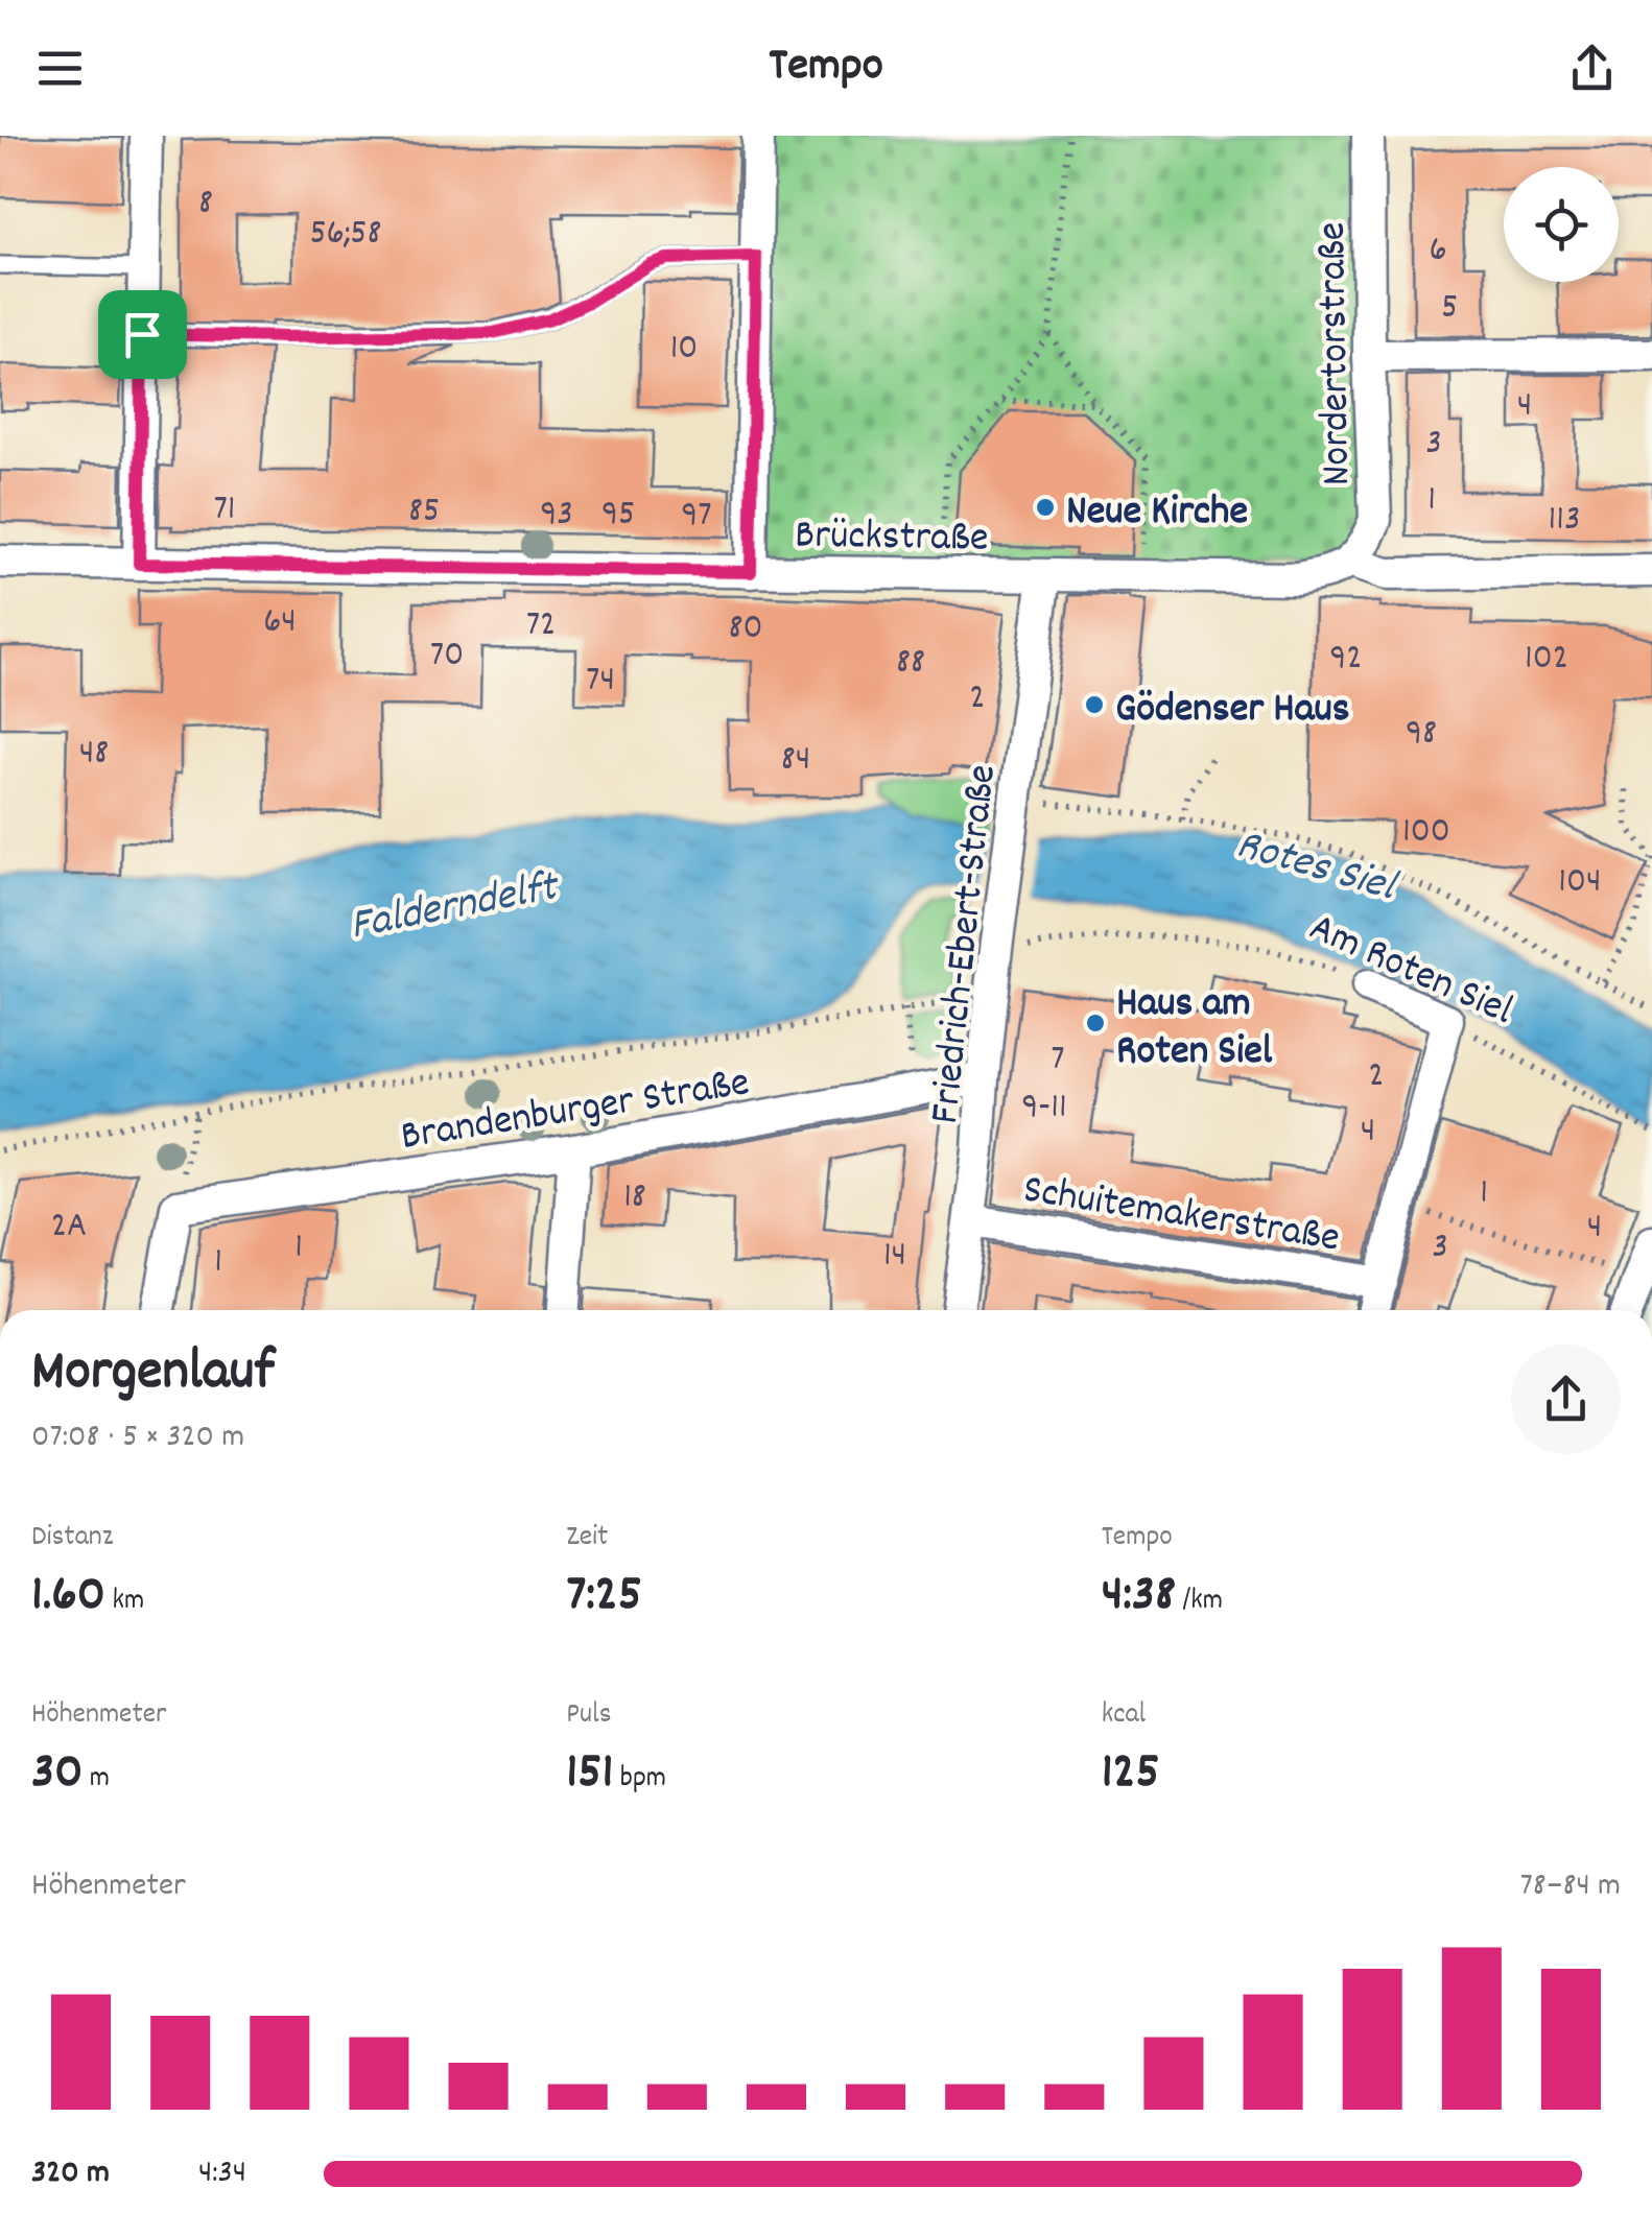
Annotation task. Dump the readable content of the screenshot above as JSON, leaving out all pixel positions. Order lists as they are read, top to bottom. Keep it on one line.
{"streets":{"street":["Nordertorstraße","Brückstraße","Friedrich-Ebert-Straße","Am Roten Siel","Brandenburger Straße","Schuitemakerstraße"]},"crossings":[["Nordertorstraße","Brückstraße"],["Brückstraße","Friedrich-Ebert-Straße"],["Friedrich-Ebert-Straße","Am Roten Siel"],["Friedrich-Ebert-Straße","Brandenburger Straße"],["Friedrich-Ebert-Straße","Schuitemakerstraße"]],"water":["Rotes Siel","Falderndelft"],"places":["Neue Kirche","Gödenser Haus","Haus am Roten Siel"],"house_numbers":["8","56;58","6","5","10","4","3","1","71","85","93","95","97","113","64","72","80","70","92","102","88","74","2","98","48","84","100","104","7","2","9-11","4","1","18","2A","4","1","3","14","1"],"page":{"header":"Tempo","heading":["Morgenlauf","07:08 · 5 × 320 m"],"stats":[["Distanz","1.60 km"],["Zeit","7:25"],["Tempo","4:38 /km"],["Höhenmeter","30 m"],["Puls","151 bpm"],["kcal","125"]],"chart":["Höhenmeter","78–84 m"],"list":[{"name":"320 m","note":"4:34"}]}}
